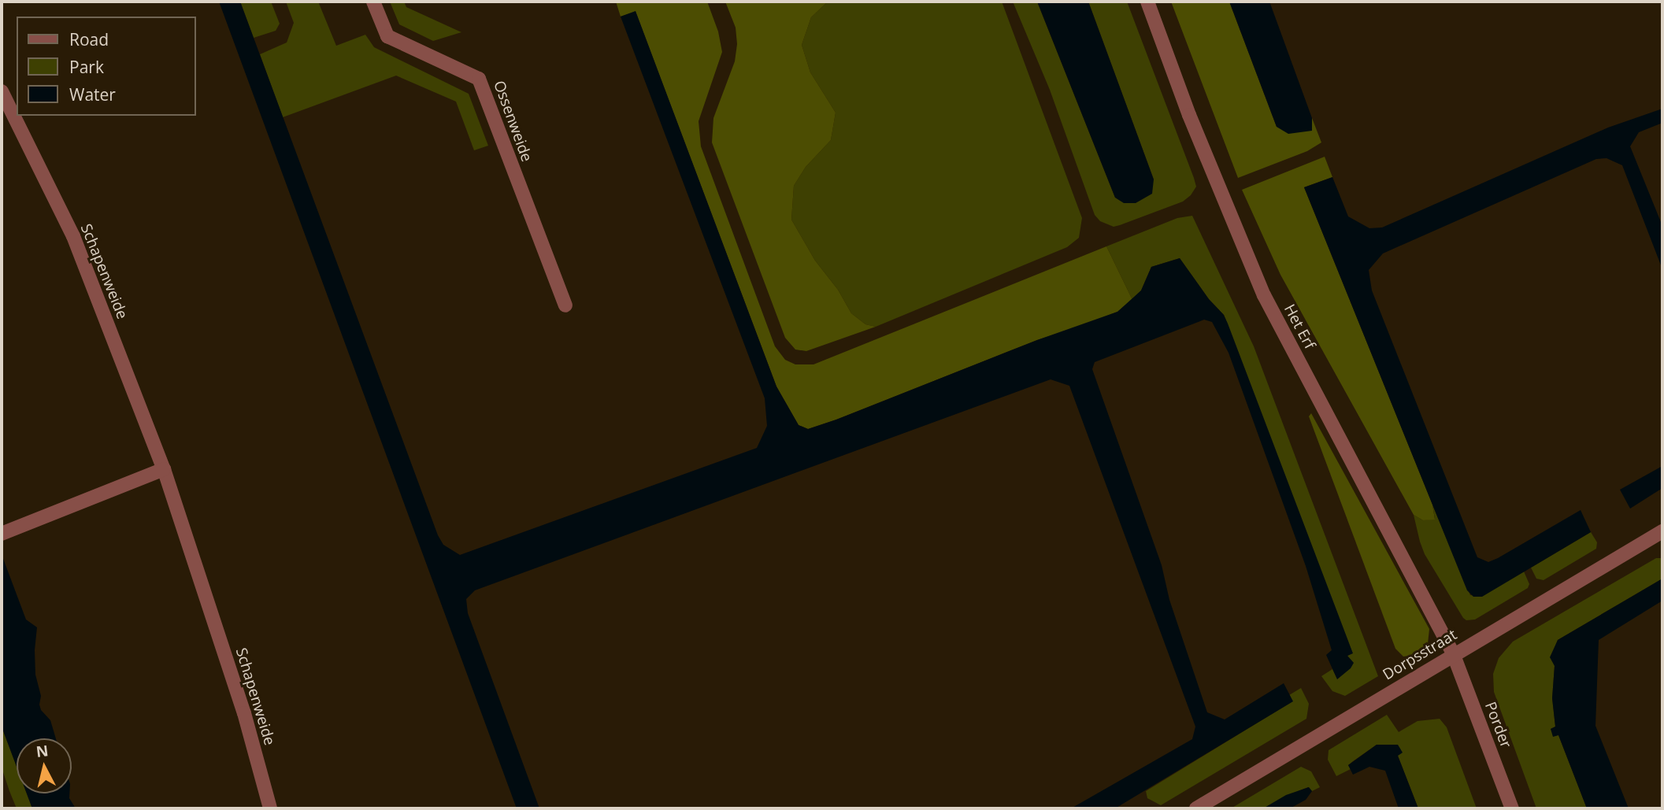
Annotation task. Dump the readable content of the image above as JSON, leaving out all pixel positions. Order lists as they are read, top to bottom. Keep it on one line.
{"streets":{"street":["Ossenweide","Schapenweide","Het Erf","Dorpsstraat","Porder"]},"crossings":[["Het Erf","Dorpsstraat"],["Het Erf","Porder"],["Dorpsstraat","Porder"]],"legend":["Road","Park","Water"],"north":"top"}
